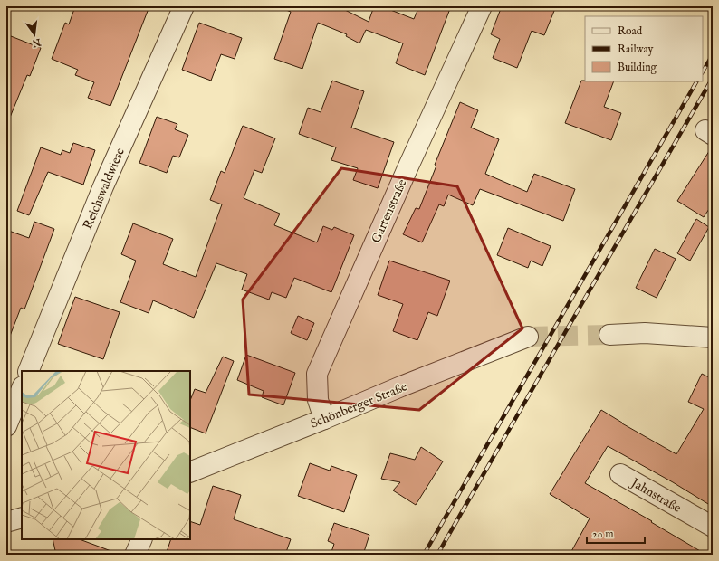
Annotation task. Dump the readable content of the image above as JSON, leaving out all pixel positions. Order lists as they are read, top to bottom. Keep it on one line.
{"streets":{"street":["Reichswaldwiese","Gartenstraße","Schönberger Straße","Jahnstraße"]},"crossings":[["Gartenstraße","Schönberger Straße"]],"legend":["Road","Railway","Building"],"scale_bar":"20 m","north":"bottom"}
